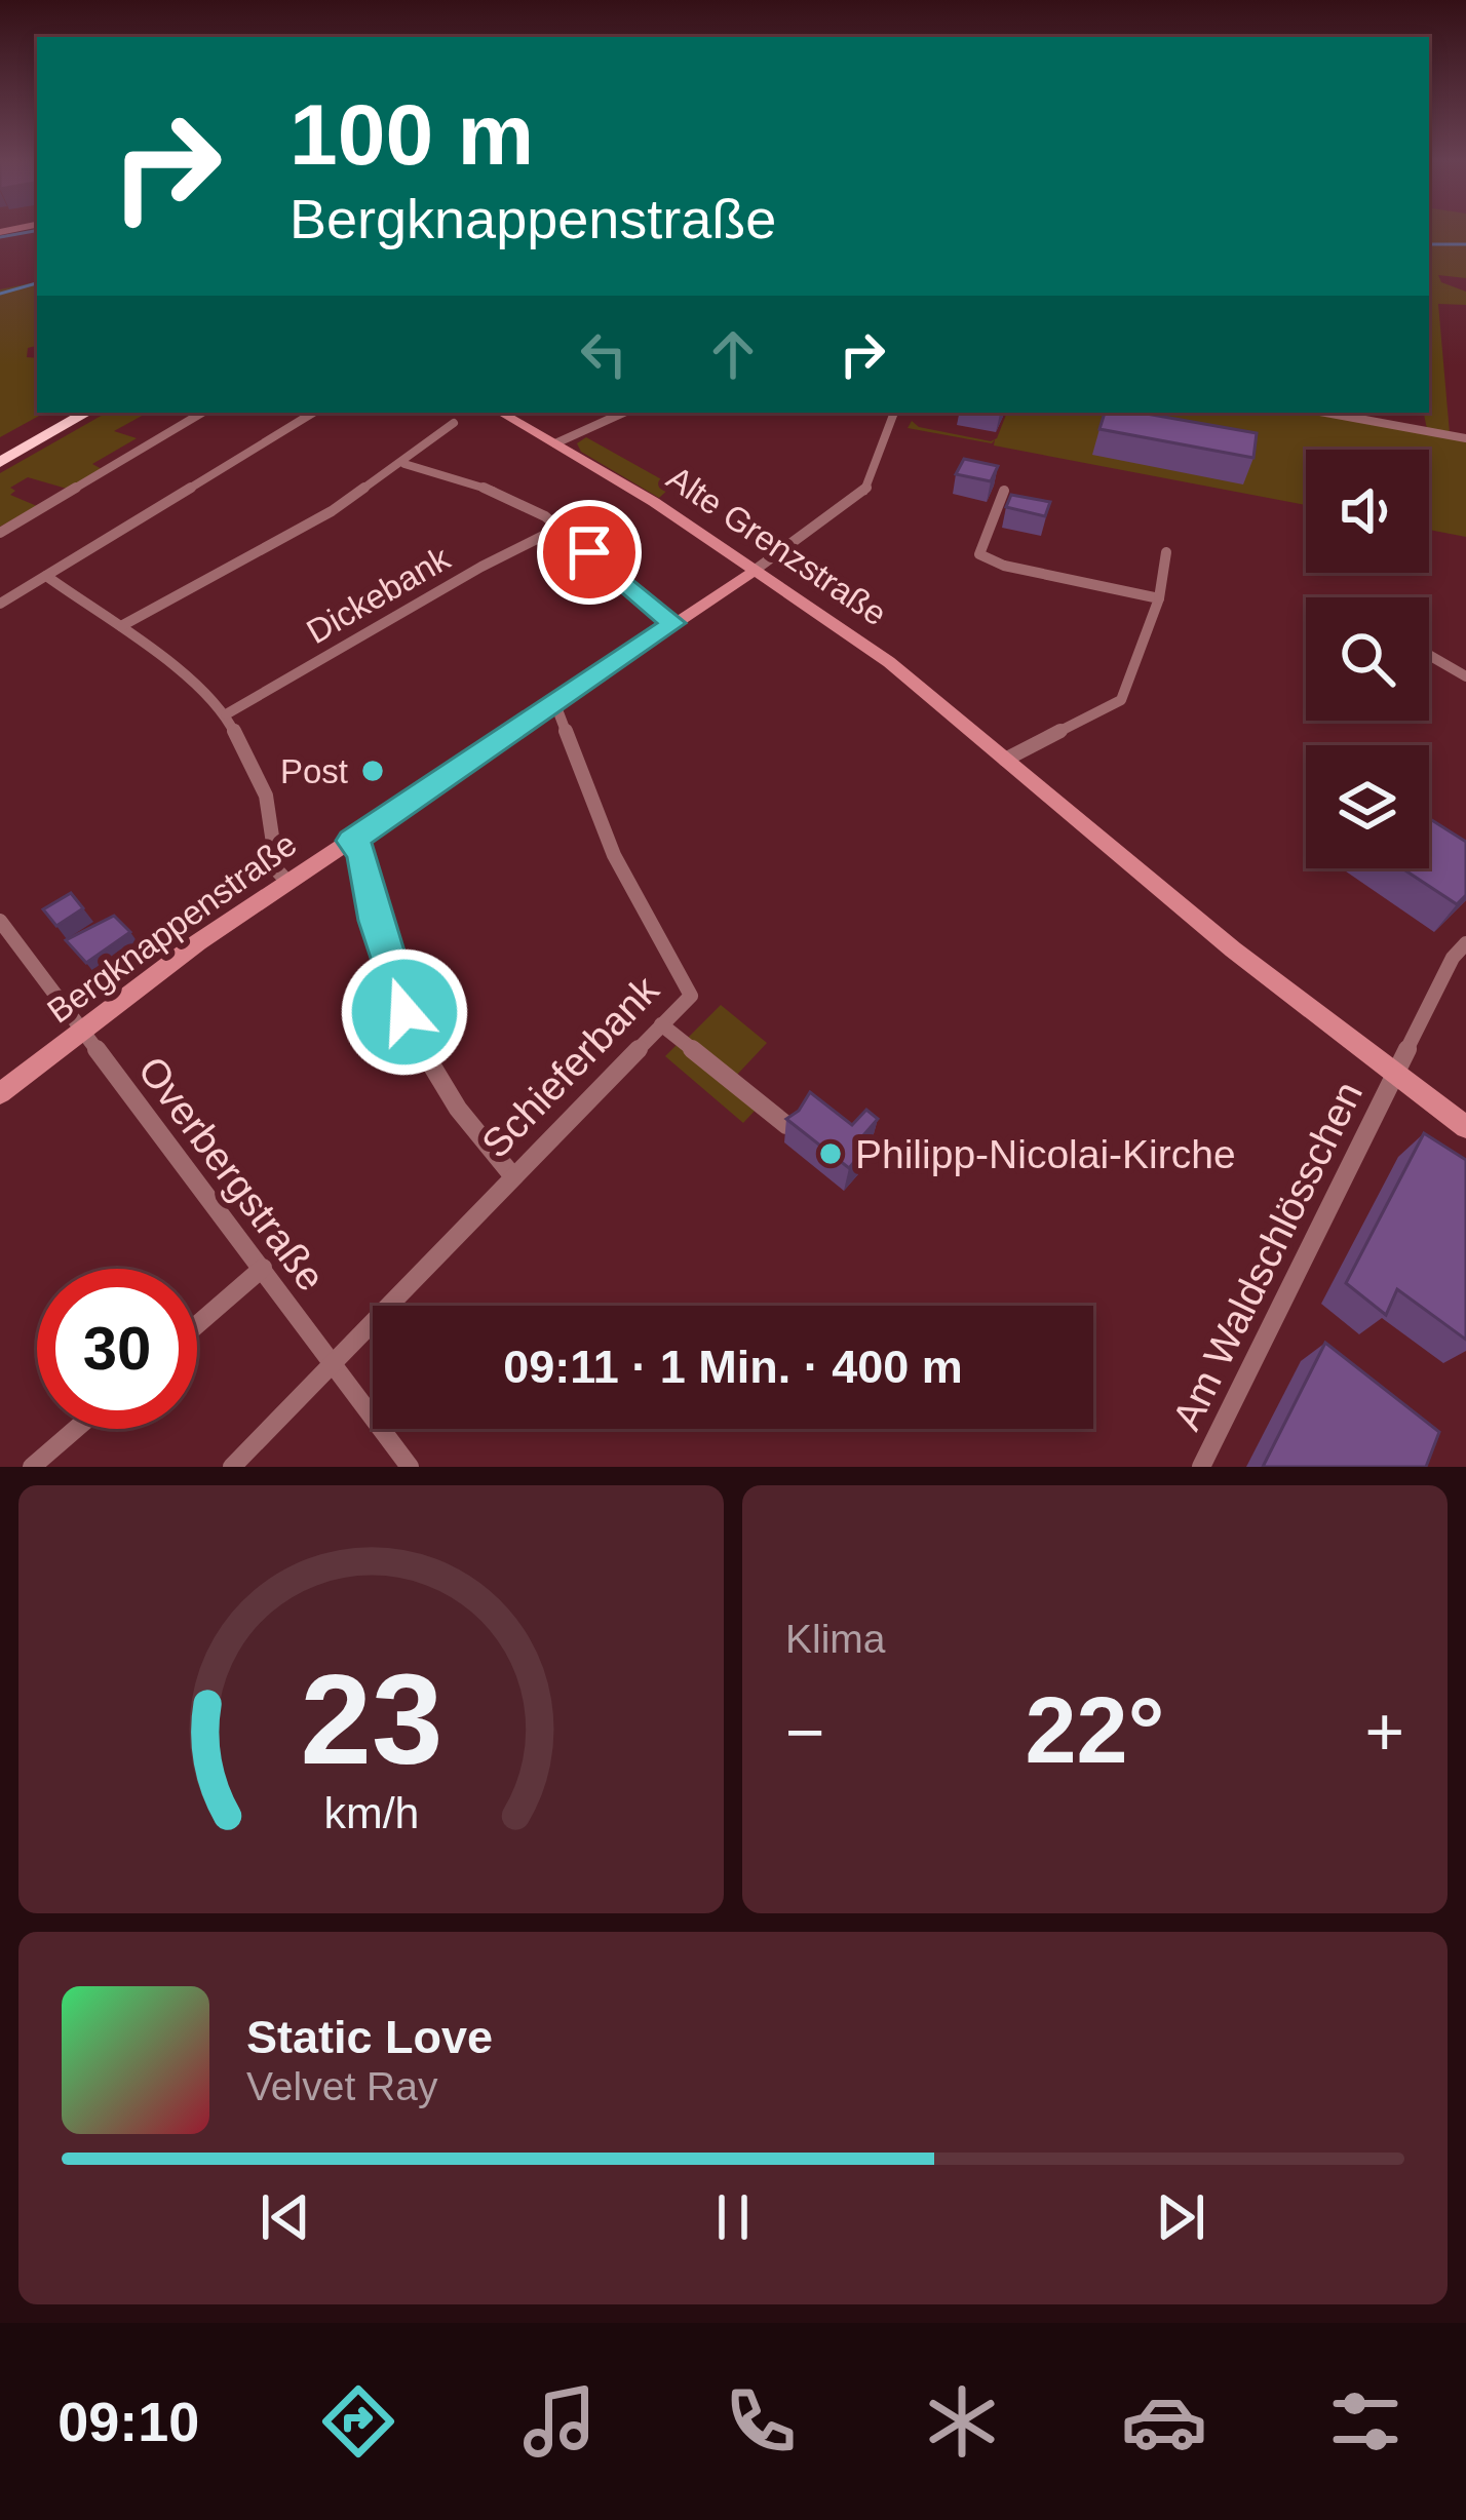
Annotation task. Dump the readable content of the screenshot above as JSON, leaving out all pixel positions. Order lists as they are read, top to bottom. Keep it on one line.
{"streets":{"street":["Alte Grenzstraße","Dickebank","Bergknappenstraße","Schieferbank","Overbergstraße","Am Waldschlösschen"]},"crossings":[["Alte Grenzstraße","Bergknappenstraße"],["Alte Grenzstraße","Am Waldschlösschen"],["Bergknappenstraße","Schieferbank"],["Bergknappenstraße","Overbergstraße"],["Schieferbank","Overbergstraße"]],"places":["Post","Philipp-Nicolai-Kirche"],"page":{"turn":["100 m","Bergknappenstraße"],"limit":"30","trip":"09:11 · 1 Min. · 400 m","tile":"Klima","heat":["−","22°","+"],"song":["Static Love","Velvet Ray"],"tabs":"09:10","gauge":["23","km/h"]}}
